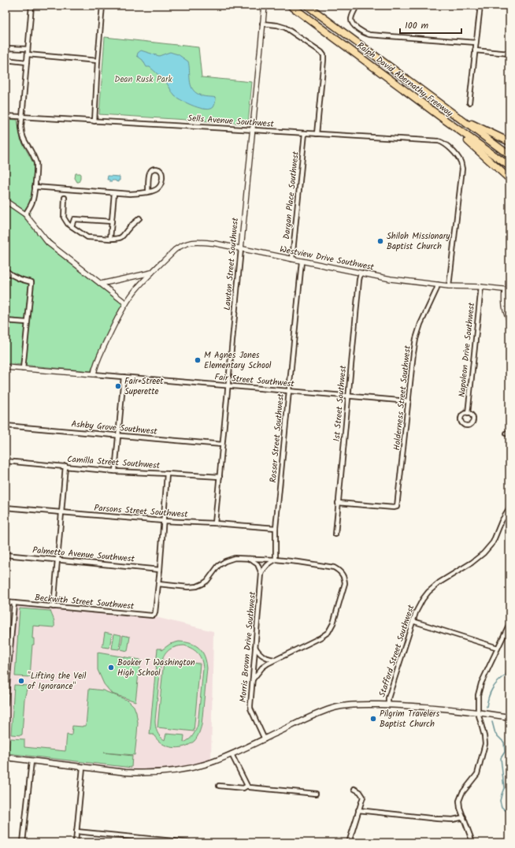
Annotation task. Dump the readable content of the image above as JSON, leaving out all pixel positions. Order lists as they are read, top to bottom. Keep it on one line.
{"streets":{"highway":["Ralph David Abernathy Freeway"],"street":["Sells Avenue Southwest","Dargan Place Southwest","Westview Drive Southwest","Lawton Street Southwest","Napoleon Drive Southwest","Fair Street Southwest","Holderness Street Southwest","1st Street Southwest","Ashby Grove Southwest","Rosser Street Southwest","Camilla Street Southwest","Parsons Street Southwest","Palmetto Avenue Southwest","Beckwith Street Southwest","Morris Brown Drive Southwest","Stafford Street Southwest"]},"crossings":[["Sells Avenue Southwest","Dargan Place Southwest"],["Sells Avenue Southwest","Westview Drive Southwest"],["Sells Avenue Southwest","Lawton Street Southwest"],["Dargan Place Southwest","Westview Drive Southwest"],["Westview Drive Southwest","Lawton Street Southwest"],["Westview Drive Southwest","Napoleon Drive Southwest"],["Westview Drive Southwest","Fair Street Southwest"],["Westview Drive Southwest","Holderness Street Southwest"],["Westview Drive Southwest","1st Street Southwest"],["Westview Drive Southwest","Rosser Street Southwest"],["Lawton Street Southwest","Fair Street Southwest"],["Lawton Street Southwest","Ashby Grove Southwest"],["Lawton Street Southwest","Camilla Street Southwest"],["Lawton Street Southwest","Parsons Street Southwest"],["Fair Street Southwest","Holderness Street Southwest"],["Fair Street Southwest","1st Street Southwest"],["Fair Street Southwest","Rosser Street Southwest"],["Holderness Street Southwest","1st Street Southwest"],["Rosser Street Southwest","Parsons Street Southwest"],["Rosser Street Southwest","Morris Brown Drive Southwest"]],"parks":["Dean Rusk Park"],"places":["Shiloh Missionary Baptist Church","M Agnes Jones Elementary School","Fair Street Superette","Booker T Washington High School","\"Lifting the Veil of Ignorance\"","Pilgrim Travelers Baptist Church"],"scale_bar":"100 m"}
